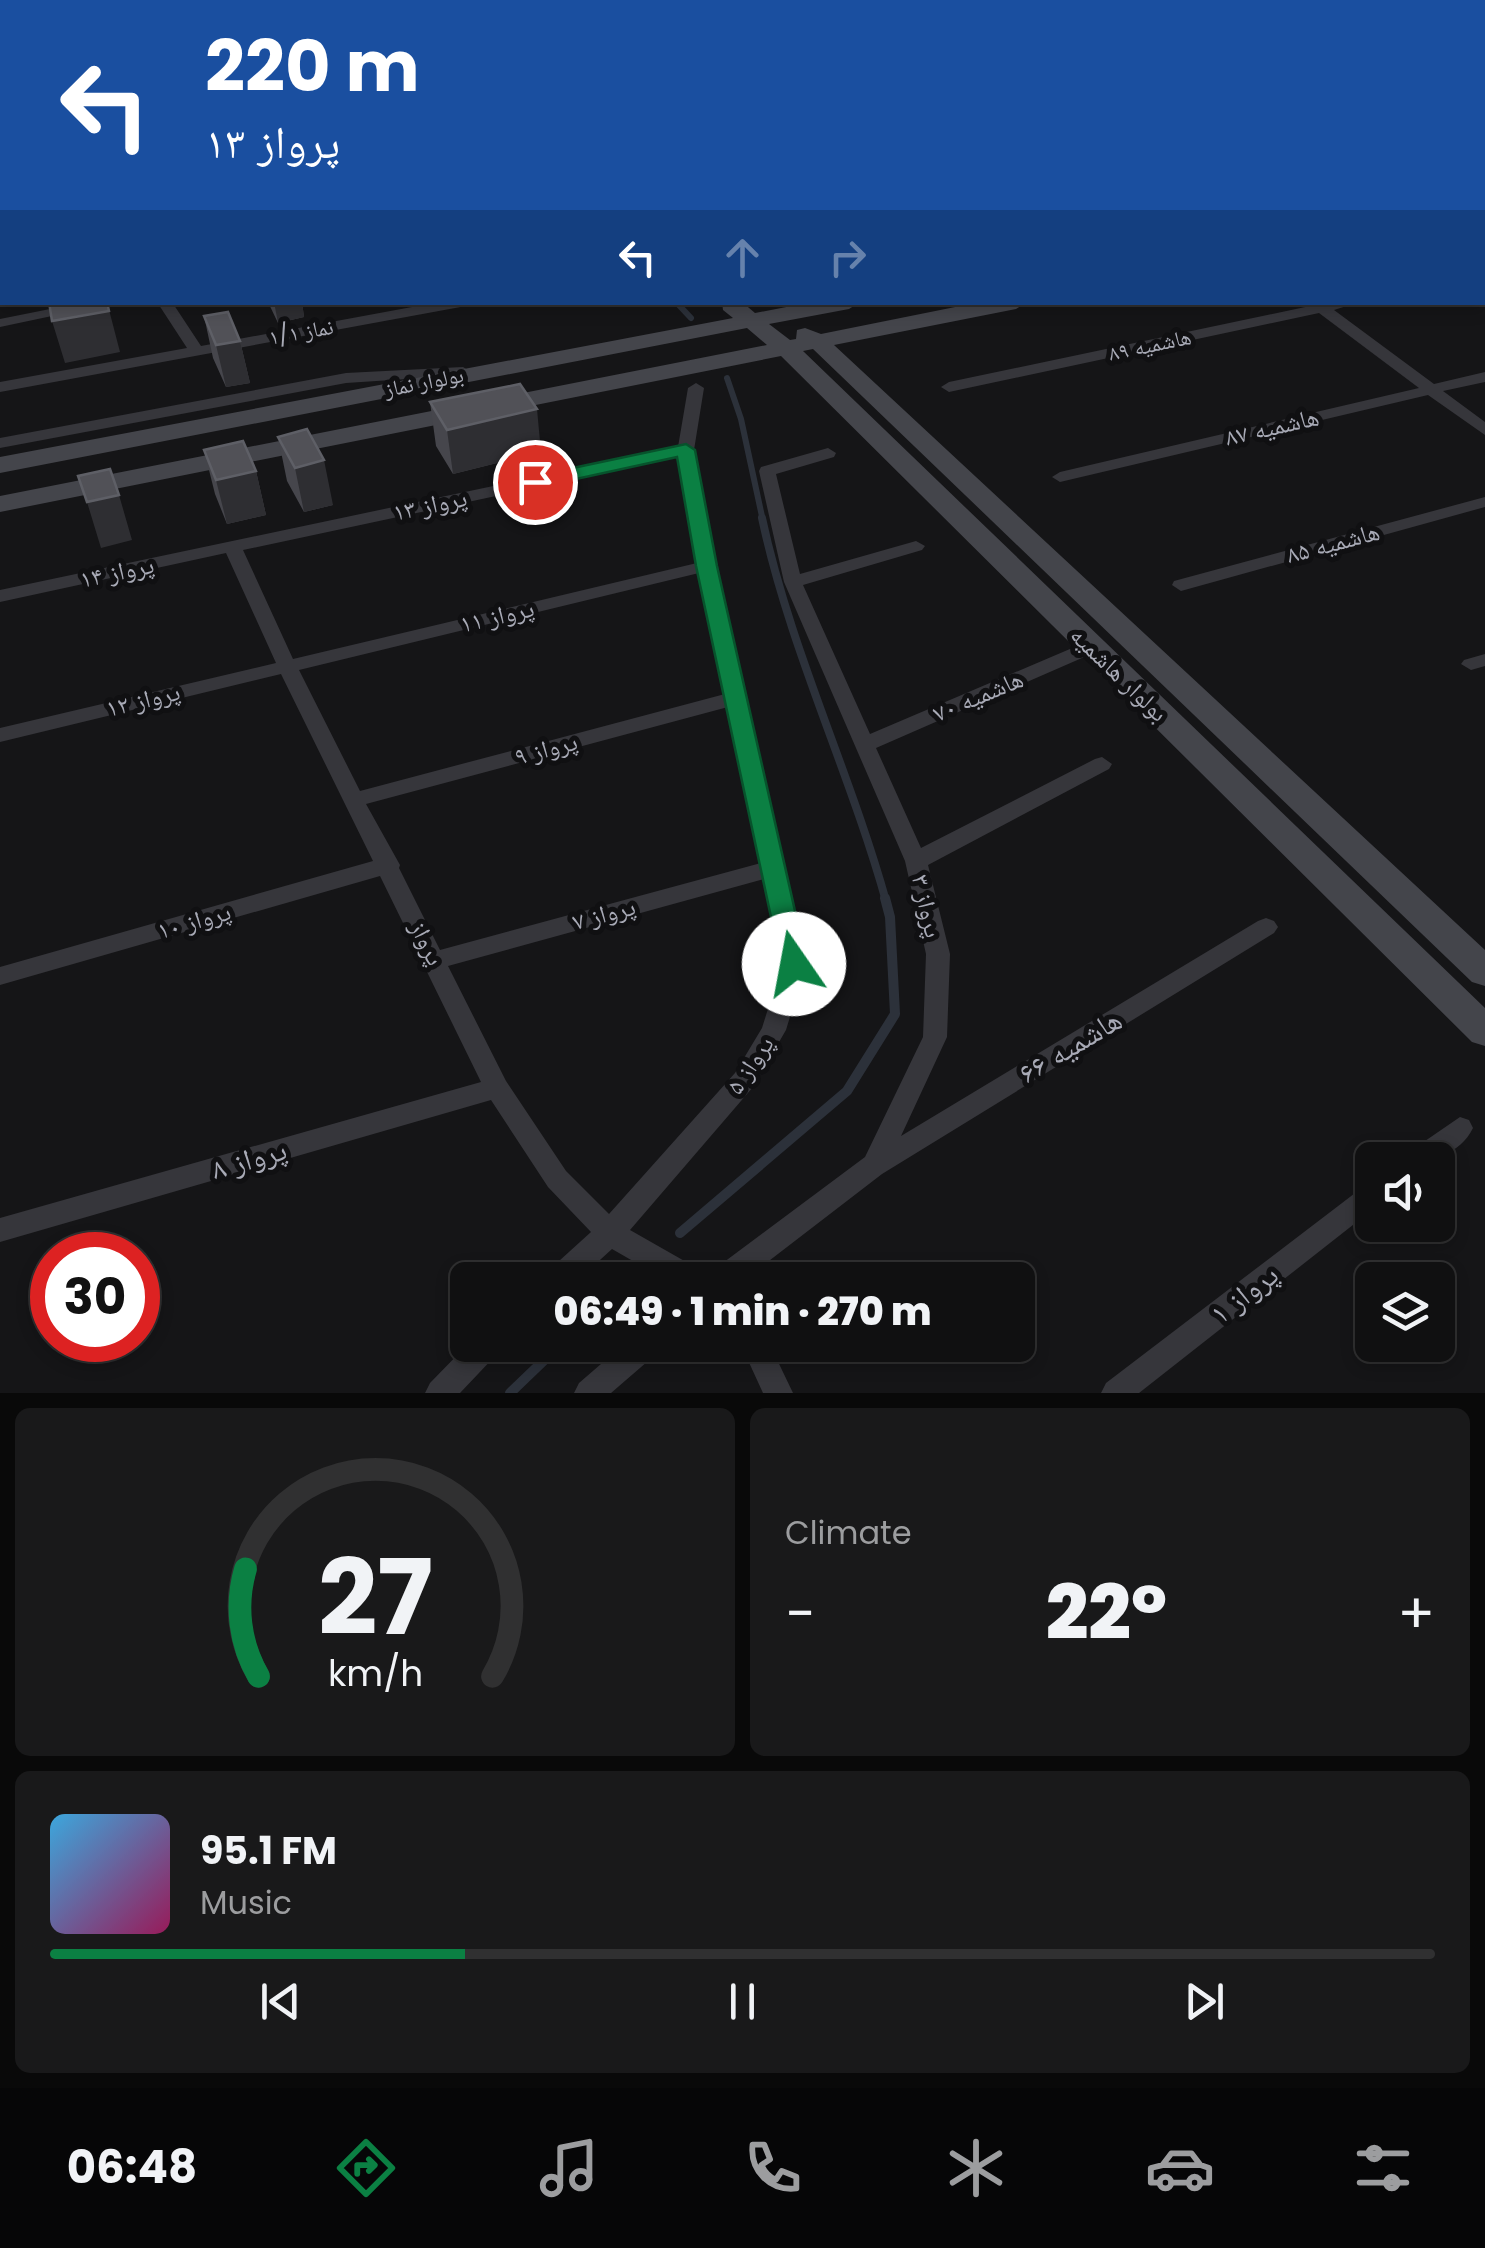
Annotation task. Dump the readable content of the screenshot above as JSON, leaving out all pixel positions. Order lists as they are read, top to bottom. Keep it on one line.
{"streets":{"main road":["بولوار نماز","بولوار هاشمیه"],"street":["نماز ۱/۱","هاشمیه ۸۹","هاشمیه ۸۷","پرواز ۱۳","هاشمیه ۸۵","پرواز ۱۴","پرواز ۱۱","هاشمیه ۷۰","پرواز ۱۲","پرواز ۹","پرواز ۳","پرواز ۷","پرواز ۱۰","پرواز","هاشمیه ۶۶","پرواز ۵","پرواز ۸","پرواز ۱"]},"crossings":[["بولوار نماز","بولوار هاشمیه"],["پرواز ۱۳","پرواز ۱۴"],["پرواز ۱۳","پرواز"],["پرواز ۱۳","پرواز ۵"],["پرواز ۱۴","پرواز"],["پرواز ۱۱","پرواز ۱۲"],["پرواز ۱۱","پرواز"],["پرواز ۱۱","پرواز ۵"],["بولوار هاشمیه","هاشمیه ۷۰"],["هاشمیه ۷۰","پرواز ۳"],["پرواز ۱۲","پرواز"],["پرواز ۹","پرواز"],["پرواز ۹","پرواز ۵"],["پرواز ۳","هاشمیه ۶۶"],["پرواز ۷","پرواز"],["پرواز ۷","پرواز ۵"],["پرواز ۱۰","پرواز"],["پرواز","پرواز ۵"],["پرواز","پرواز ۸"]],"page":{"turn":["220 m","پرواز ۱۳"],"limit":"30","trip":"06:49 · 1 min · 270 m","tile":"Climate","heat":["−","22°","+"],"song":["95.1 FM","Music"],"tabs":"06:48","gauge":["27","km/h"]}}
